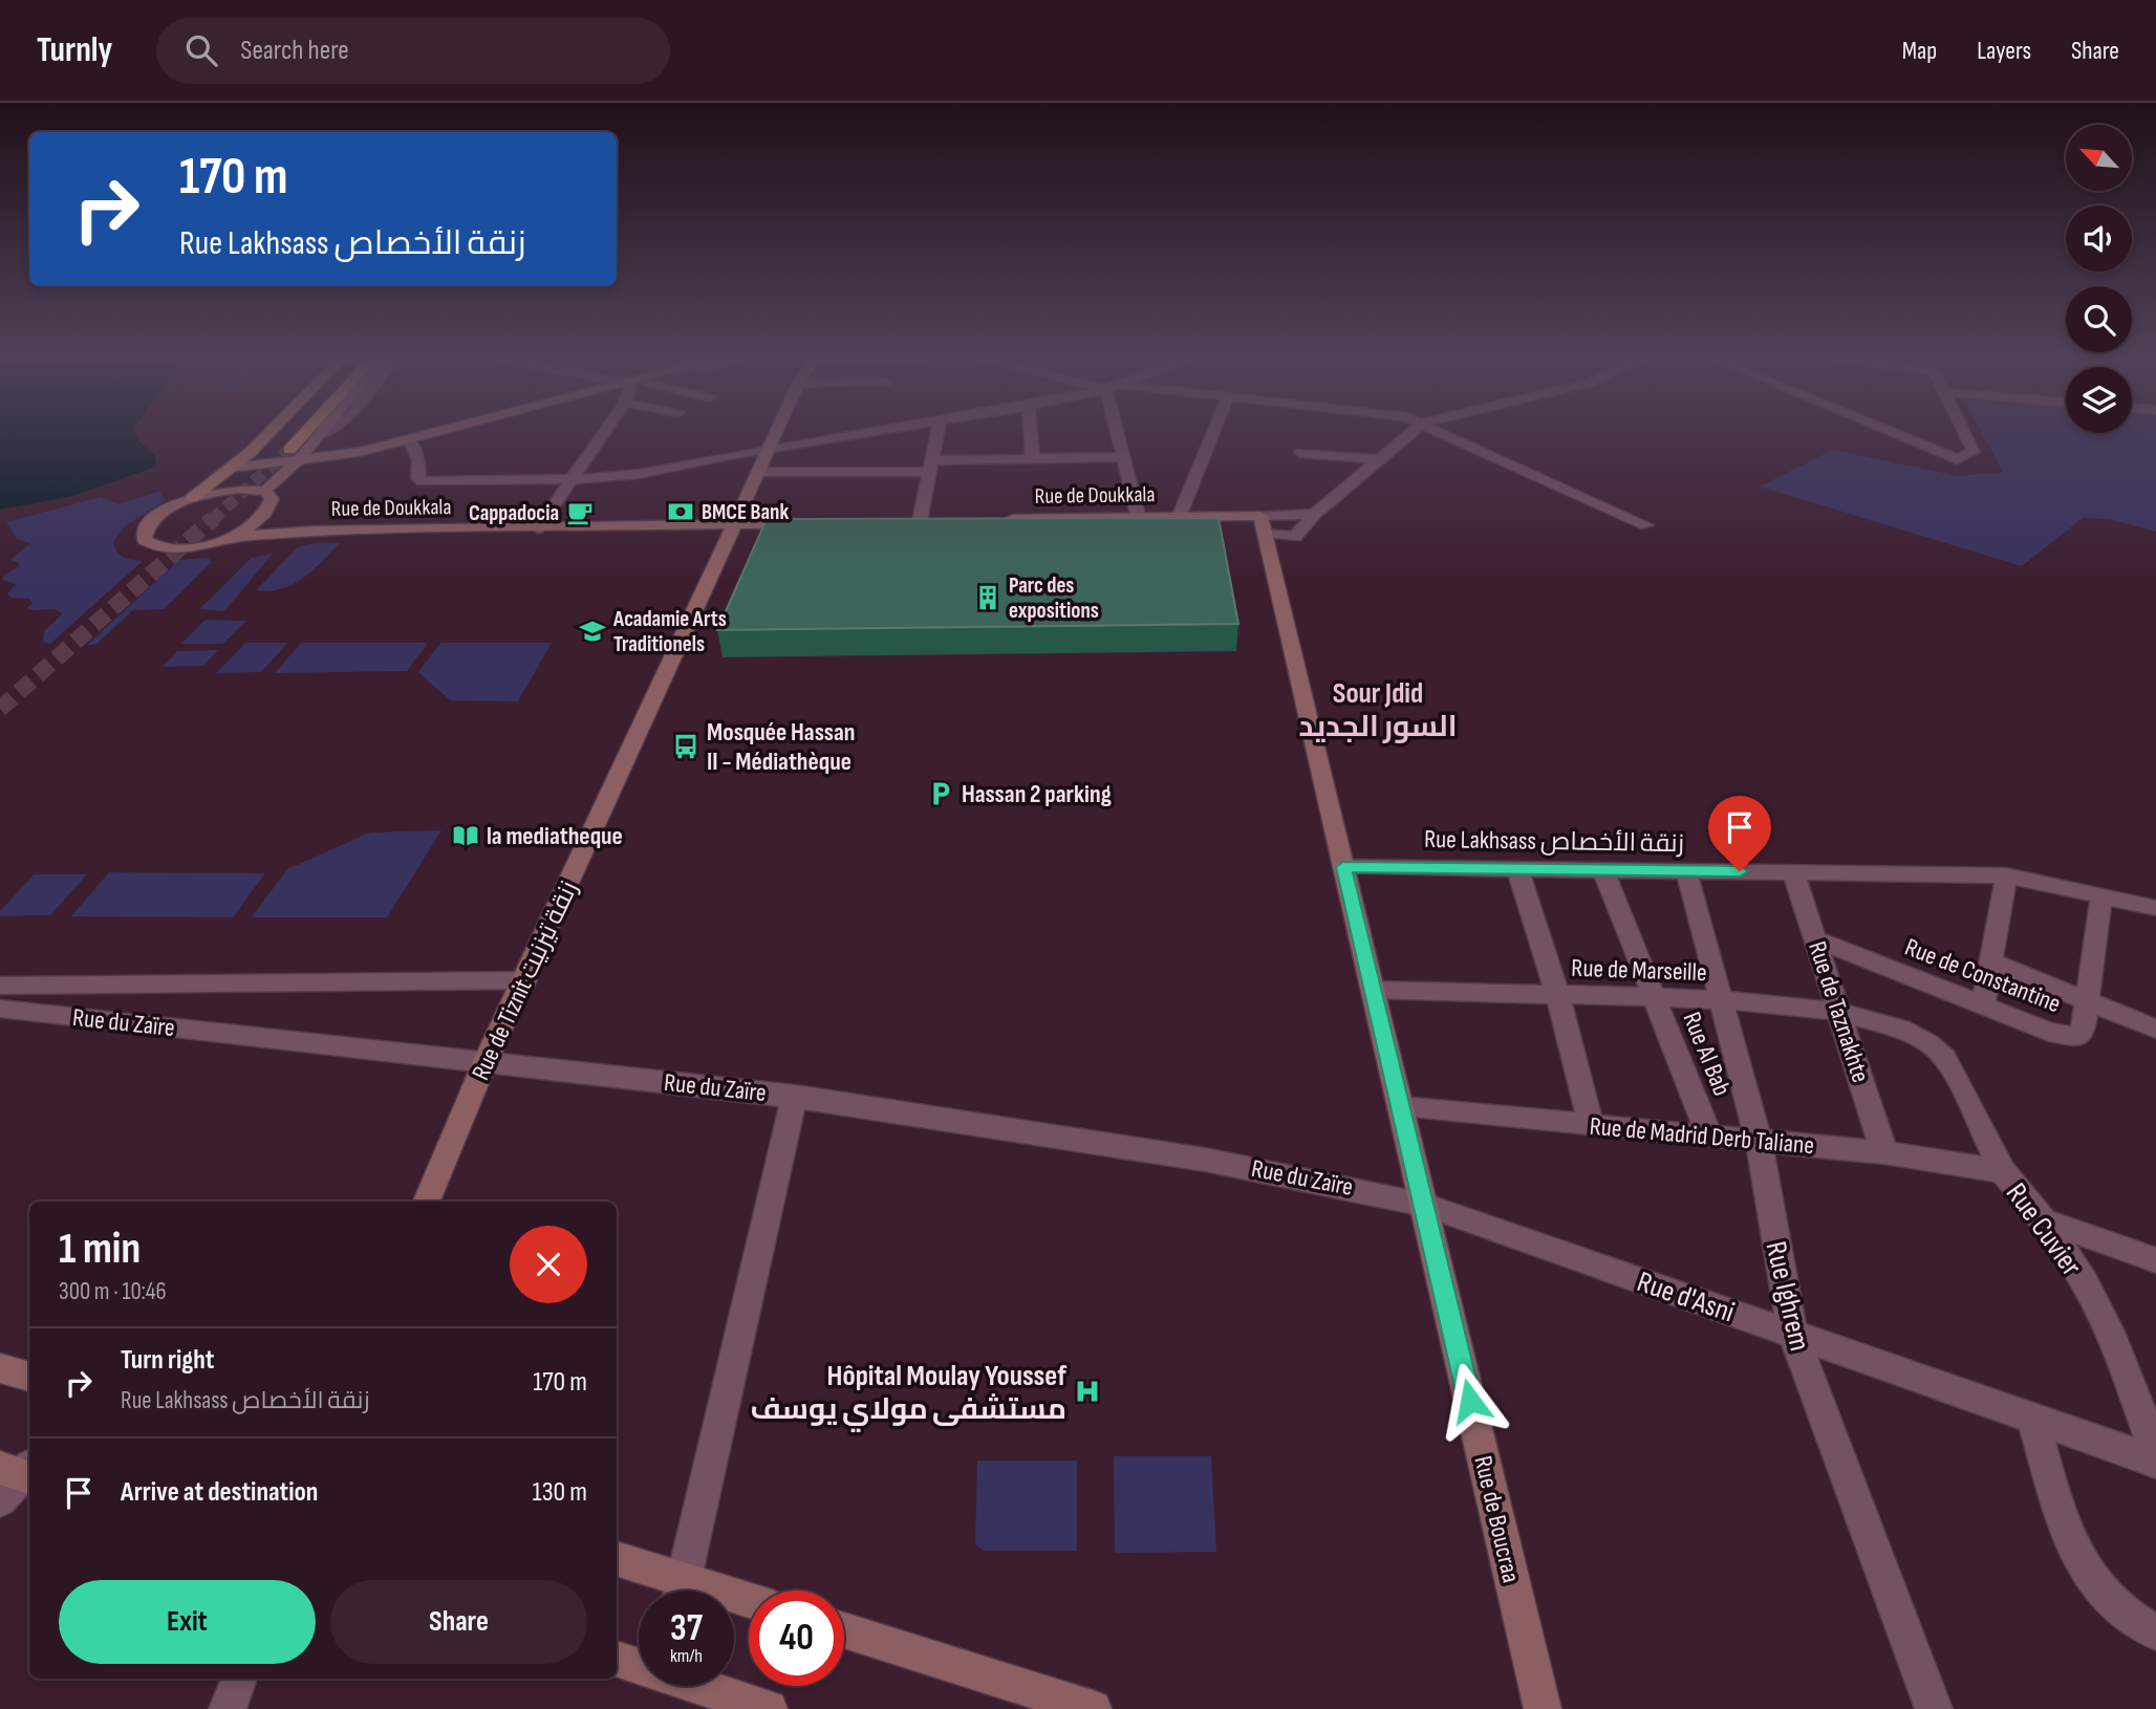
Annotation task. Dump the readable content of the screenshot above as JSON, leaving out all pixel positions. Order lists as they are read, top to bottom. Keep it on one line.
{"streets":{"street":["Rue de Doukkala","Rue Lakhsass زنقة الأخصاص","Rue de Marseille","Rue de Constantine","Rue de Tiznit زنقة تيزنيت","Rue de Taznakhte","Rue du Zaïre","Rue Al Bab","Rue de Madrid Derb Taliane","Rue Cuvier","Rue d'Asni","Rue Ighrem","Rue de Boucraa"]},"crossings":[["Rue de Doukkala","Rue de Tiznit زنقة تيزنيت"],["Rue de Doukkala","Rue de Boucraa"],["Rue Lakhsass زنقة الأخصاص","Rue de Constantine"],["Rue Lakhsass زنقة الأخصاص","Rue de Taznakhte"],["Rue Lakhsass زنقة الأخصاص","Rue Al Bab"],["Rue Lakhsass زنقة الأخصاص","Rue Ighrem"],["Rue Lakhsass زنقة الأخصاص","Rue de Boucraa"],["Rue de Marseille","Rue de Taznakhte"],["Rue de Marseille","Rue Al Bab"],["Rue de Marseille","Rue Cuvier"],["Rue de Marseille","Rue Ighrem"],["Rue de Marseille","Rue de Boucraa"],["Rue de Constantine","Rue de Taznakhte"],["Rue de Tiznit زنقة تيزنيت","Rue du Zaïre"],["Rue de Taznakhte","Rue de Madrid Derb Taliane"],["Rue du Zaïre","Rue d'Asni"],["Rue du Zaïre","Rue de Boucraa"],["Rue Al Bab","Rue de Madrid Derb Taliane"],["Rue de Madrid Derb Taliane","Rue Cuvier"],["Rue de Madrid Derb Taliane","Rue Ighrem"],["Rue de Madrid Derb Taliane","Rue de Boucraa"],["Rue d'Asni","Rue Ighrem"],["Rue d'Asni","Rue de Boucraa"]],"districts":["Sour Jdid السور الجديد"],"places":{"bank":["BMCE Bank"],"cafe":["Cappadocia"],"building":["Parc des expositions"],"school or university":["Acadamie Arts Traditionels"],"bus stop":["Mosquée Hassan II - Médiathèque"],"parking":["Hassan 2 parking"],"library":["la mediatheque"],"hospital":["Hôpital Moulay Youssef مستشفى مولاي يوسف"]},"north":"top left","page":{"header":"Turnly","search":"Search here","nav":["Map","Layers","Share"],"turn":["170 m","Rue Lakhsass زنقة الأخصاص"],"heading":["1 min","300 m · 10:46"],"list":[{"name":"Turn right","note":"Rue Lakhsass زنقة الأخصاص","value":"170 m"},{"name":"Arrive at destination","value":"130 m"}],"buttons":["Exit","Share"],"speed":"37 km/h","limit":"40"}}
